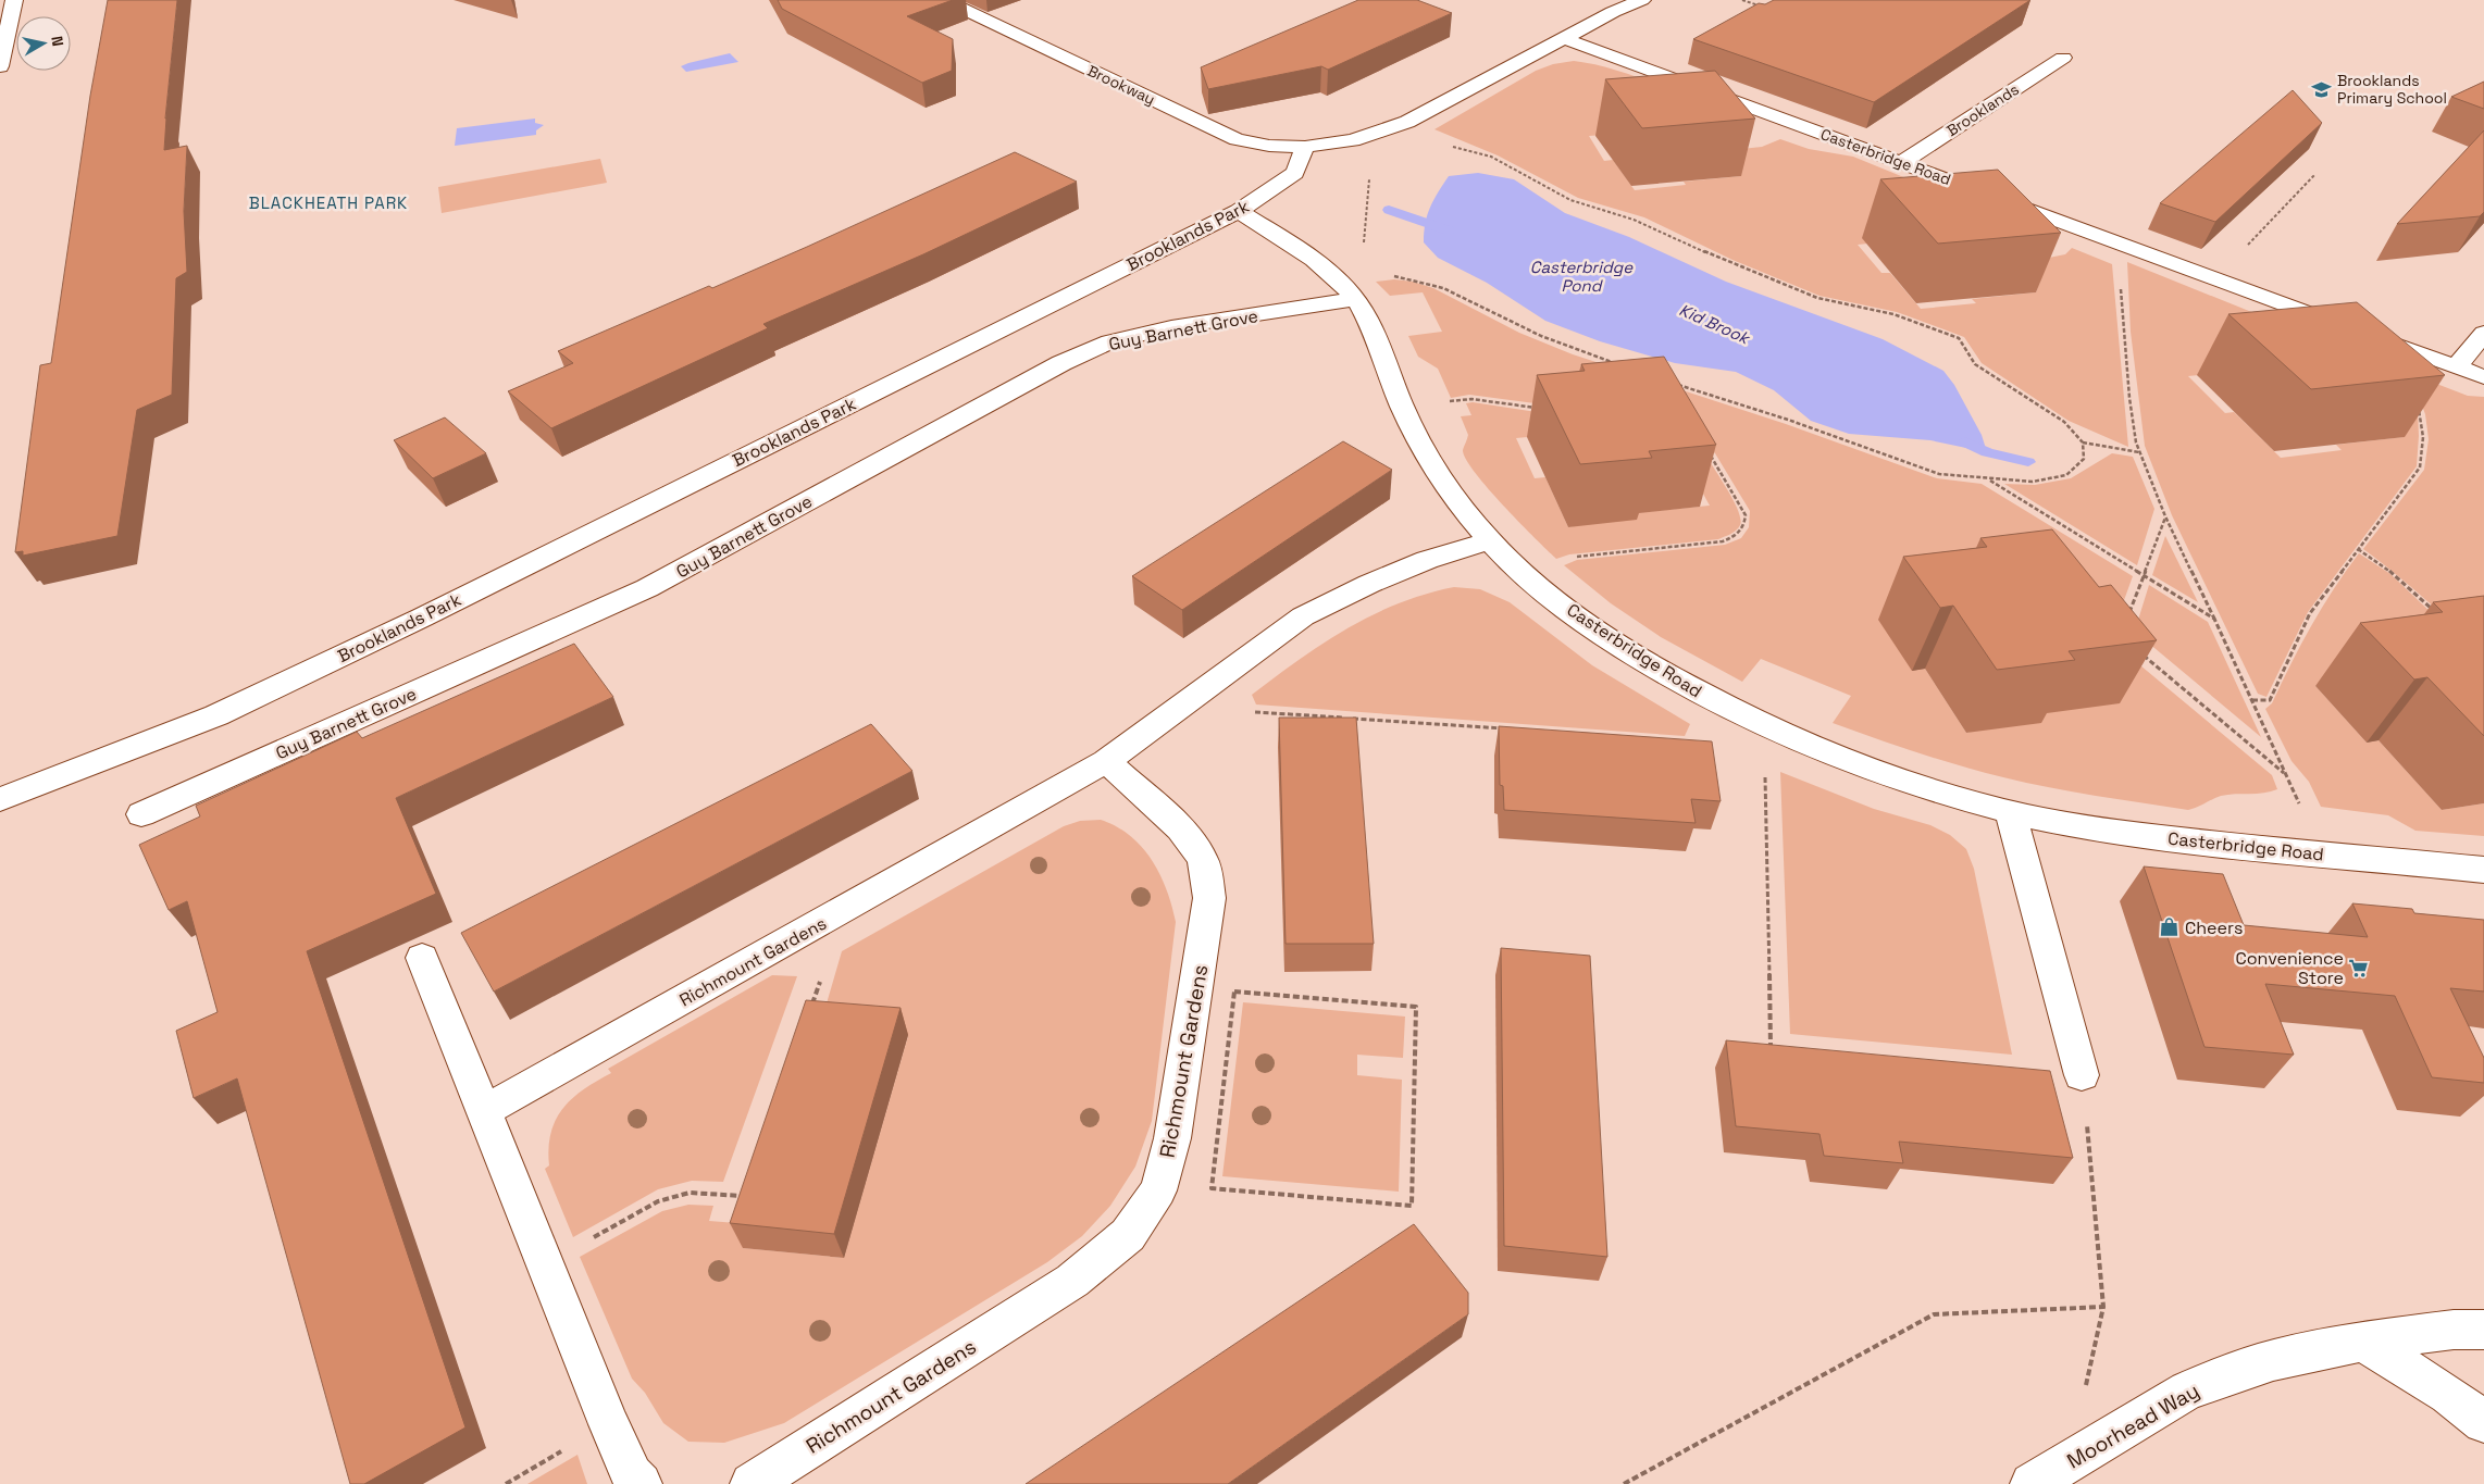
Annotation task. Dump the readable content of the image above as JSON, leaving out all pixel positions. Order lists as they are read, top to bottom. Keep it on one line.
{"streets":{"street":["Brookway","Brooklands","Casterbridge Road","Brooklands Park","Guy Barnett Grove","Richmount Gardens","Moorhead Way"]},"crossings":[["Brookway","Brooklands Park"],["Brooklands","Casterbridge Road"],["Casterbridge Road","Brooklands Park"],["Casterbridge Road","Guy Barnett Grove"],["Casterbridge Road","Richmount Gardens"]],"districts":["BLACKHEATH PARK"],"water":["Casterbridge Pond","Kid Brook"],"places":{"school or university":["Brooklands Primary School"],"shop":["Cheers"],"supermarket":["Convenience Store"]},"north":"right"}
